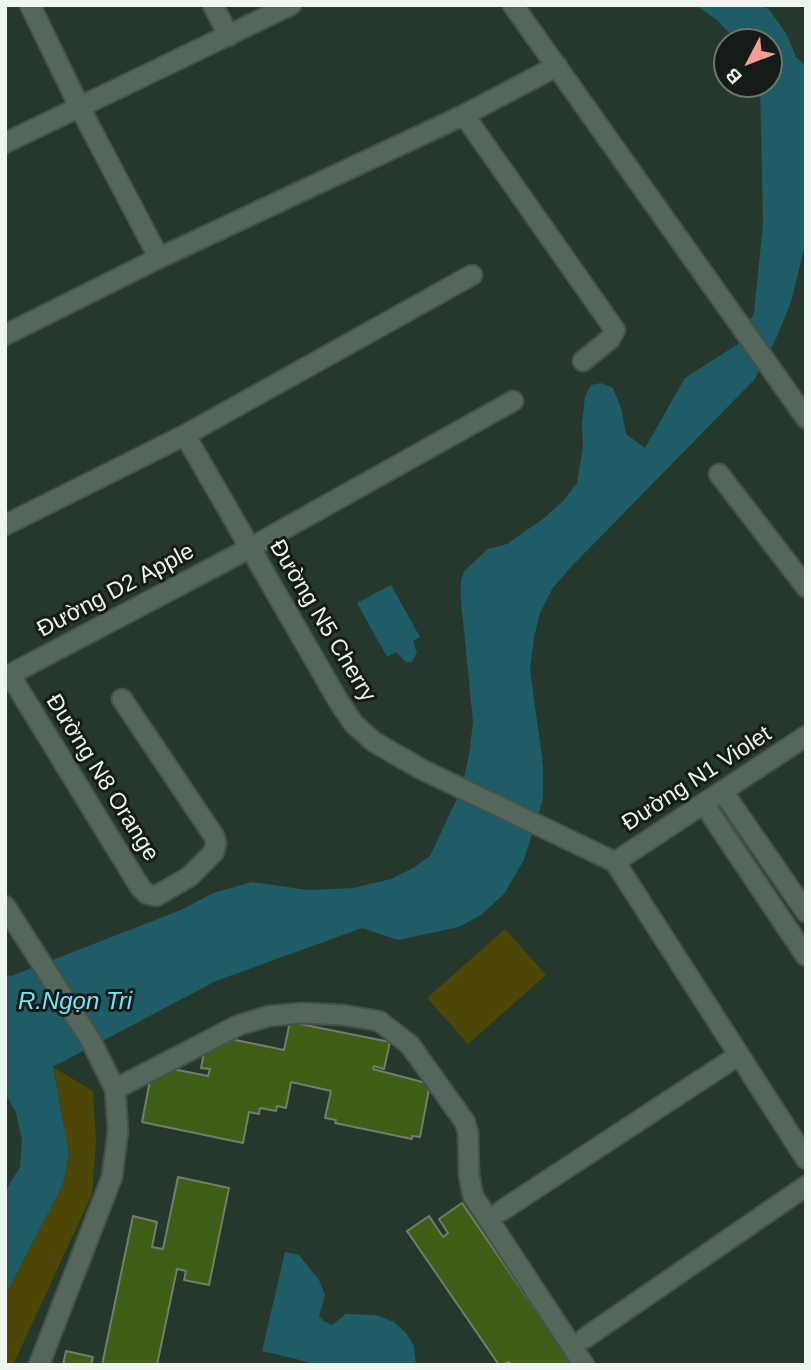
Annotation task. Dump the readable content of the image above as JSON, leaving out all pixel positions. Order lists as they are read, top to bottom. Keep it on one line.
{"streets":{"street":["Đường D2 Apple","Đường N5 Cherry","Đường N8 Orange","Đường N1 Violet"]},"crossings":[["Đường D2 Apple","Đường N5 Cherry"],["Đường D2 Apple","Đường N8 Orange"],["Đường N5 Cherry","Đường N1 Violet"]],"water":["R.Ngọn Tri"],"north":"bottom left"}
